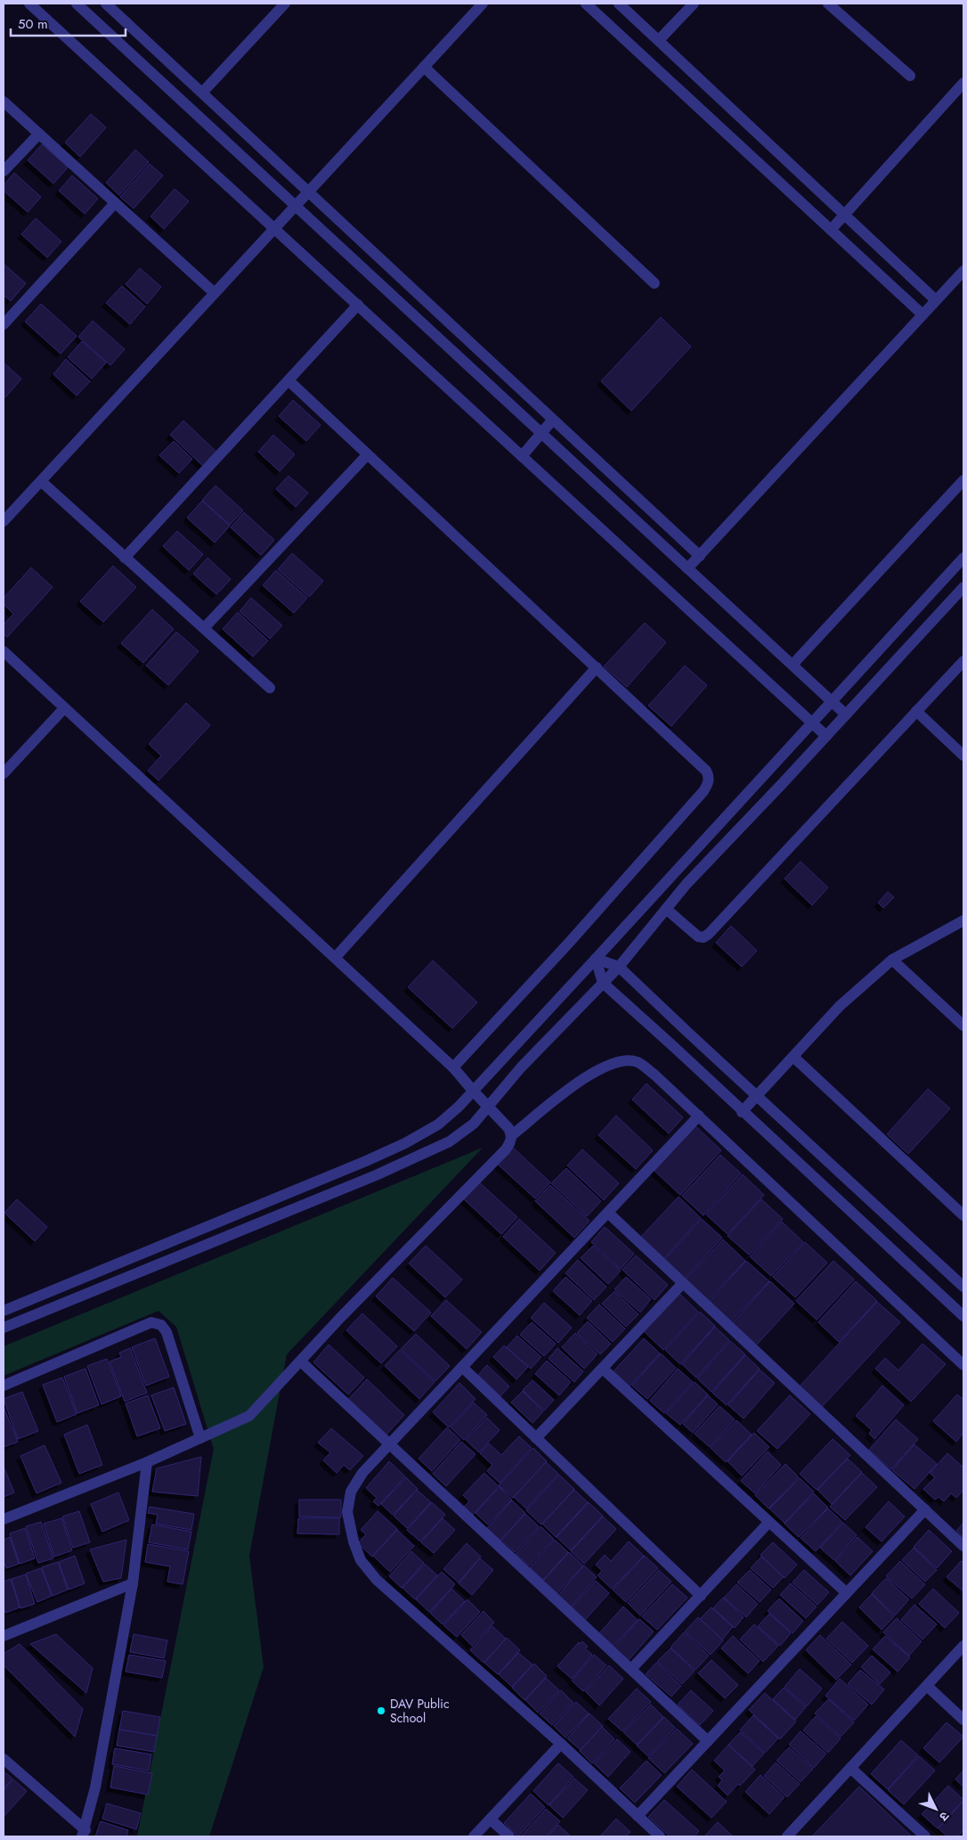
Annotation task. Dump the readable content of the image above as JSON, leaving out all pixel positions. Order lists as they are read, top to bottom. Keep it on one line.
{"places":["DAV Public School"],"scale_bar":"50 m","north":"bottom right"}
